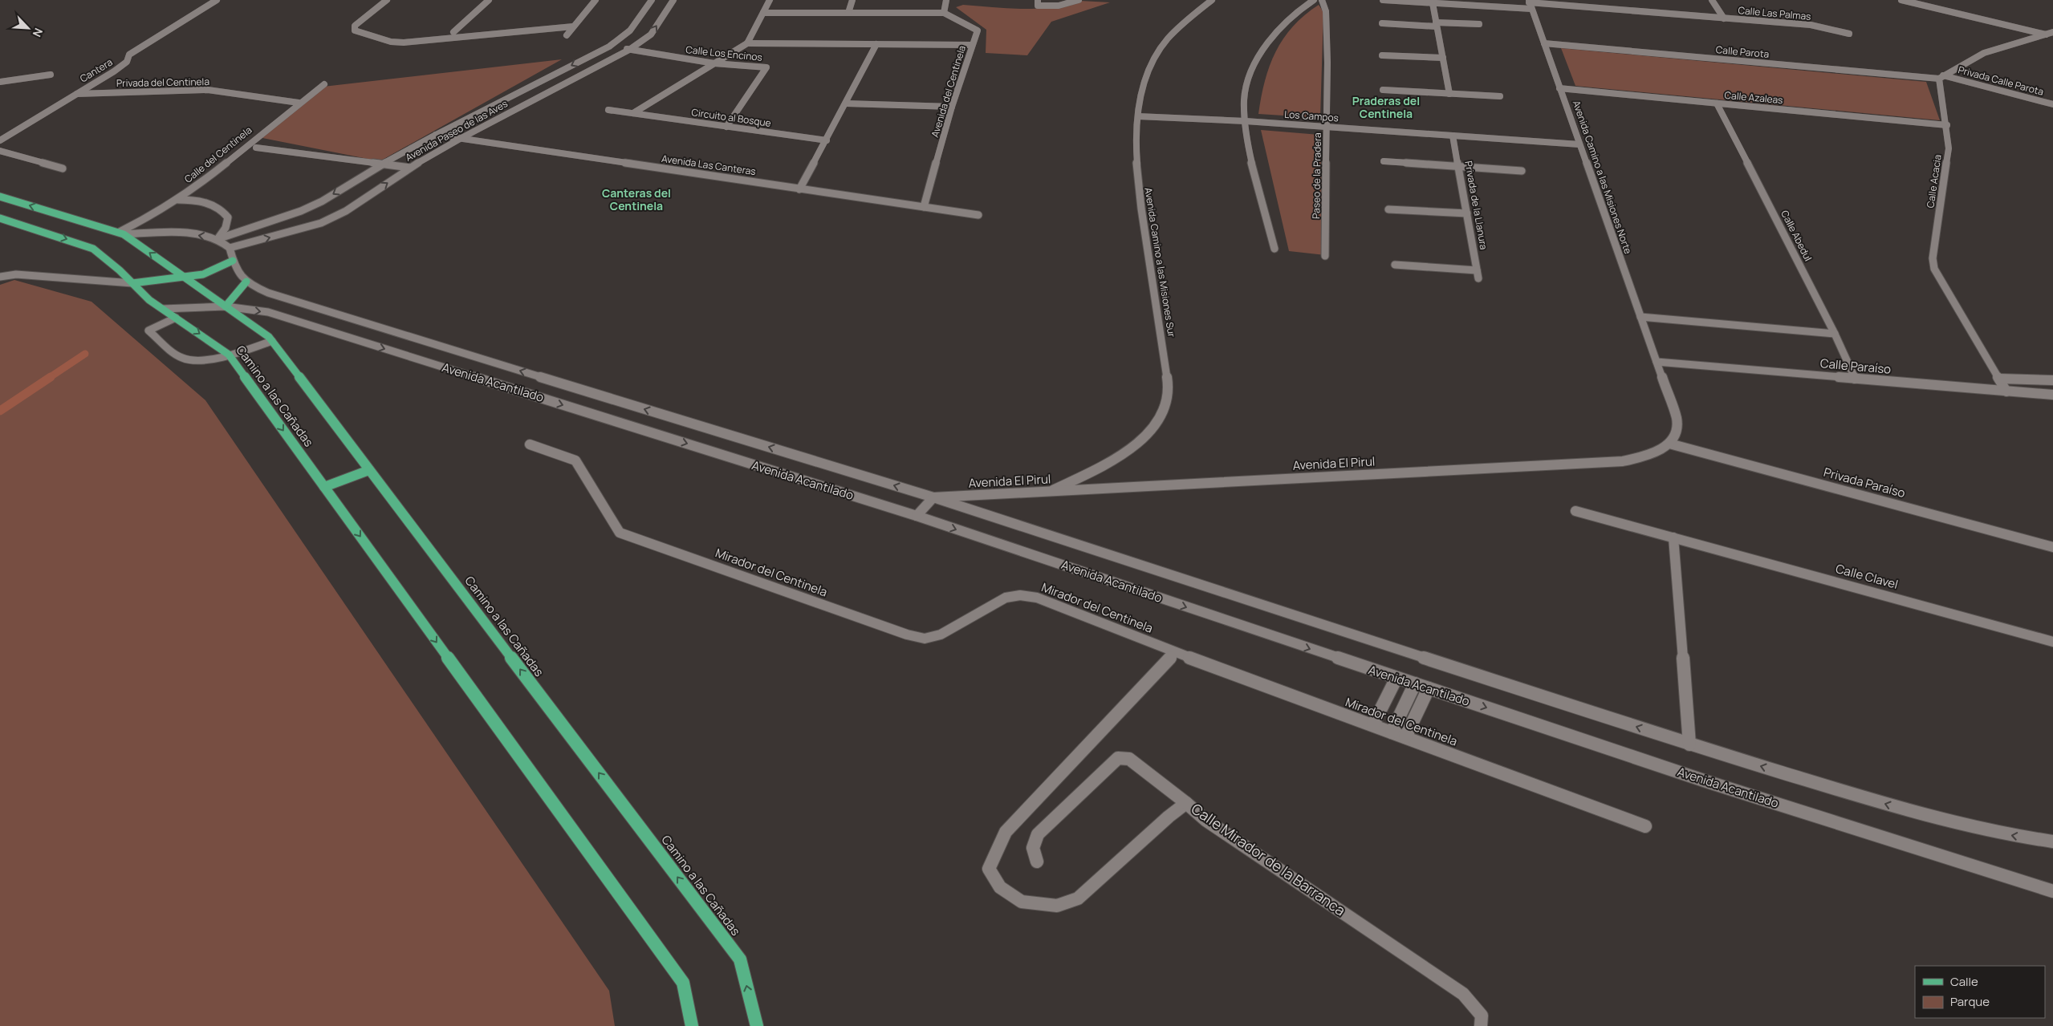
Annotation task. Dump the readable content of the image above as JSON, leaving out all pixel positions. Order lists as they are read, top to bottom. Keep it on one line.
{"streets":{"main road":["Camino a las Cañadas"],"street":["Calle Las Palmas","Calle Parota","Calle Los Encinos","Cantera","Privada Calle Parota","Privada del Centinela","Avenida del Centinela","Calle Azaleas","Los Campos","Circuito al Bosque","Avenida Paseo de las Aves","Calle del Centinela","Avenida Las Canteras","Paseo de la Pradera","Avenida Camino a las Misiones Norte","Calle Acacia","Privada de la Llanura","Calle Abedul","Avenida Camino a las Misiones Sur","Calle Paraíso","Avenida Acantilado","Avenida El Pirul","Privada Paraíso","Mirador del Centinela","Calle Clavel","Calle Mirador de la Barranca"]},"crossings":[["Calle Las Palmas","Avenida Camino a las Misiones Norte"],["Calle Parota","Privada Calle Parota"],["Calle Parota","Avenida Camino a las Misiones Norte"],["Calle Parota","Calle Acacia"],["Calle Los Encinos","Circuito al Bosque"],["Calle Los Encinos","Avenida Paseo de las Aves"],["Cantera","Privada del Centinela"],["Privada Calle Parota","Calle Acacia"],["Privada del Centinela","Calle del Centinela"],["Avenida del Centinela","Avenida Las Canteras"],["Calle Azaleas","Avenida Camino a las Misiones Norte"],["Calle Azaleas","Calle Acacia"],["Calle Azaleas","Calle Abedul"],["Los Campos","Paseo de la Pradera"],["Los Campos","Avenida Camino a las Misiones Norte"],["Los Campos","Privada de la Llanura"],["Los Campos","Avenida Camino a las Misiones Sur"],["Avenida Paseo de las Aves","Avenida Las Canteras"],["Avenida Paseo de las Aves","Avenida Acantilado"],["Calle del Centinela","Camino a las Cañadas"],["Avenida Camino a las Misiones Norte","Calle Paraíso"],["Calle Acacia","Calle Paraíso"],["Calle Abedul","Calle Paraíso"],["Avenida Camino a las Misiones Sur","Avenida El Pirul"],["Avenida Acantilado","Camino a las Cañadas"],["Avenida Acantilado","Avenida El Pirul"],["Avenida El Pirul","Privada Paraíso"],["Mirador del Centinela","Calle Mirador de la Barranca"]],"districts":["Praderas del Centinela","Canteras del Centinela"],"legend":["Calle","Parque"],"north":"bottom right"}
